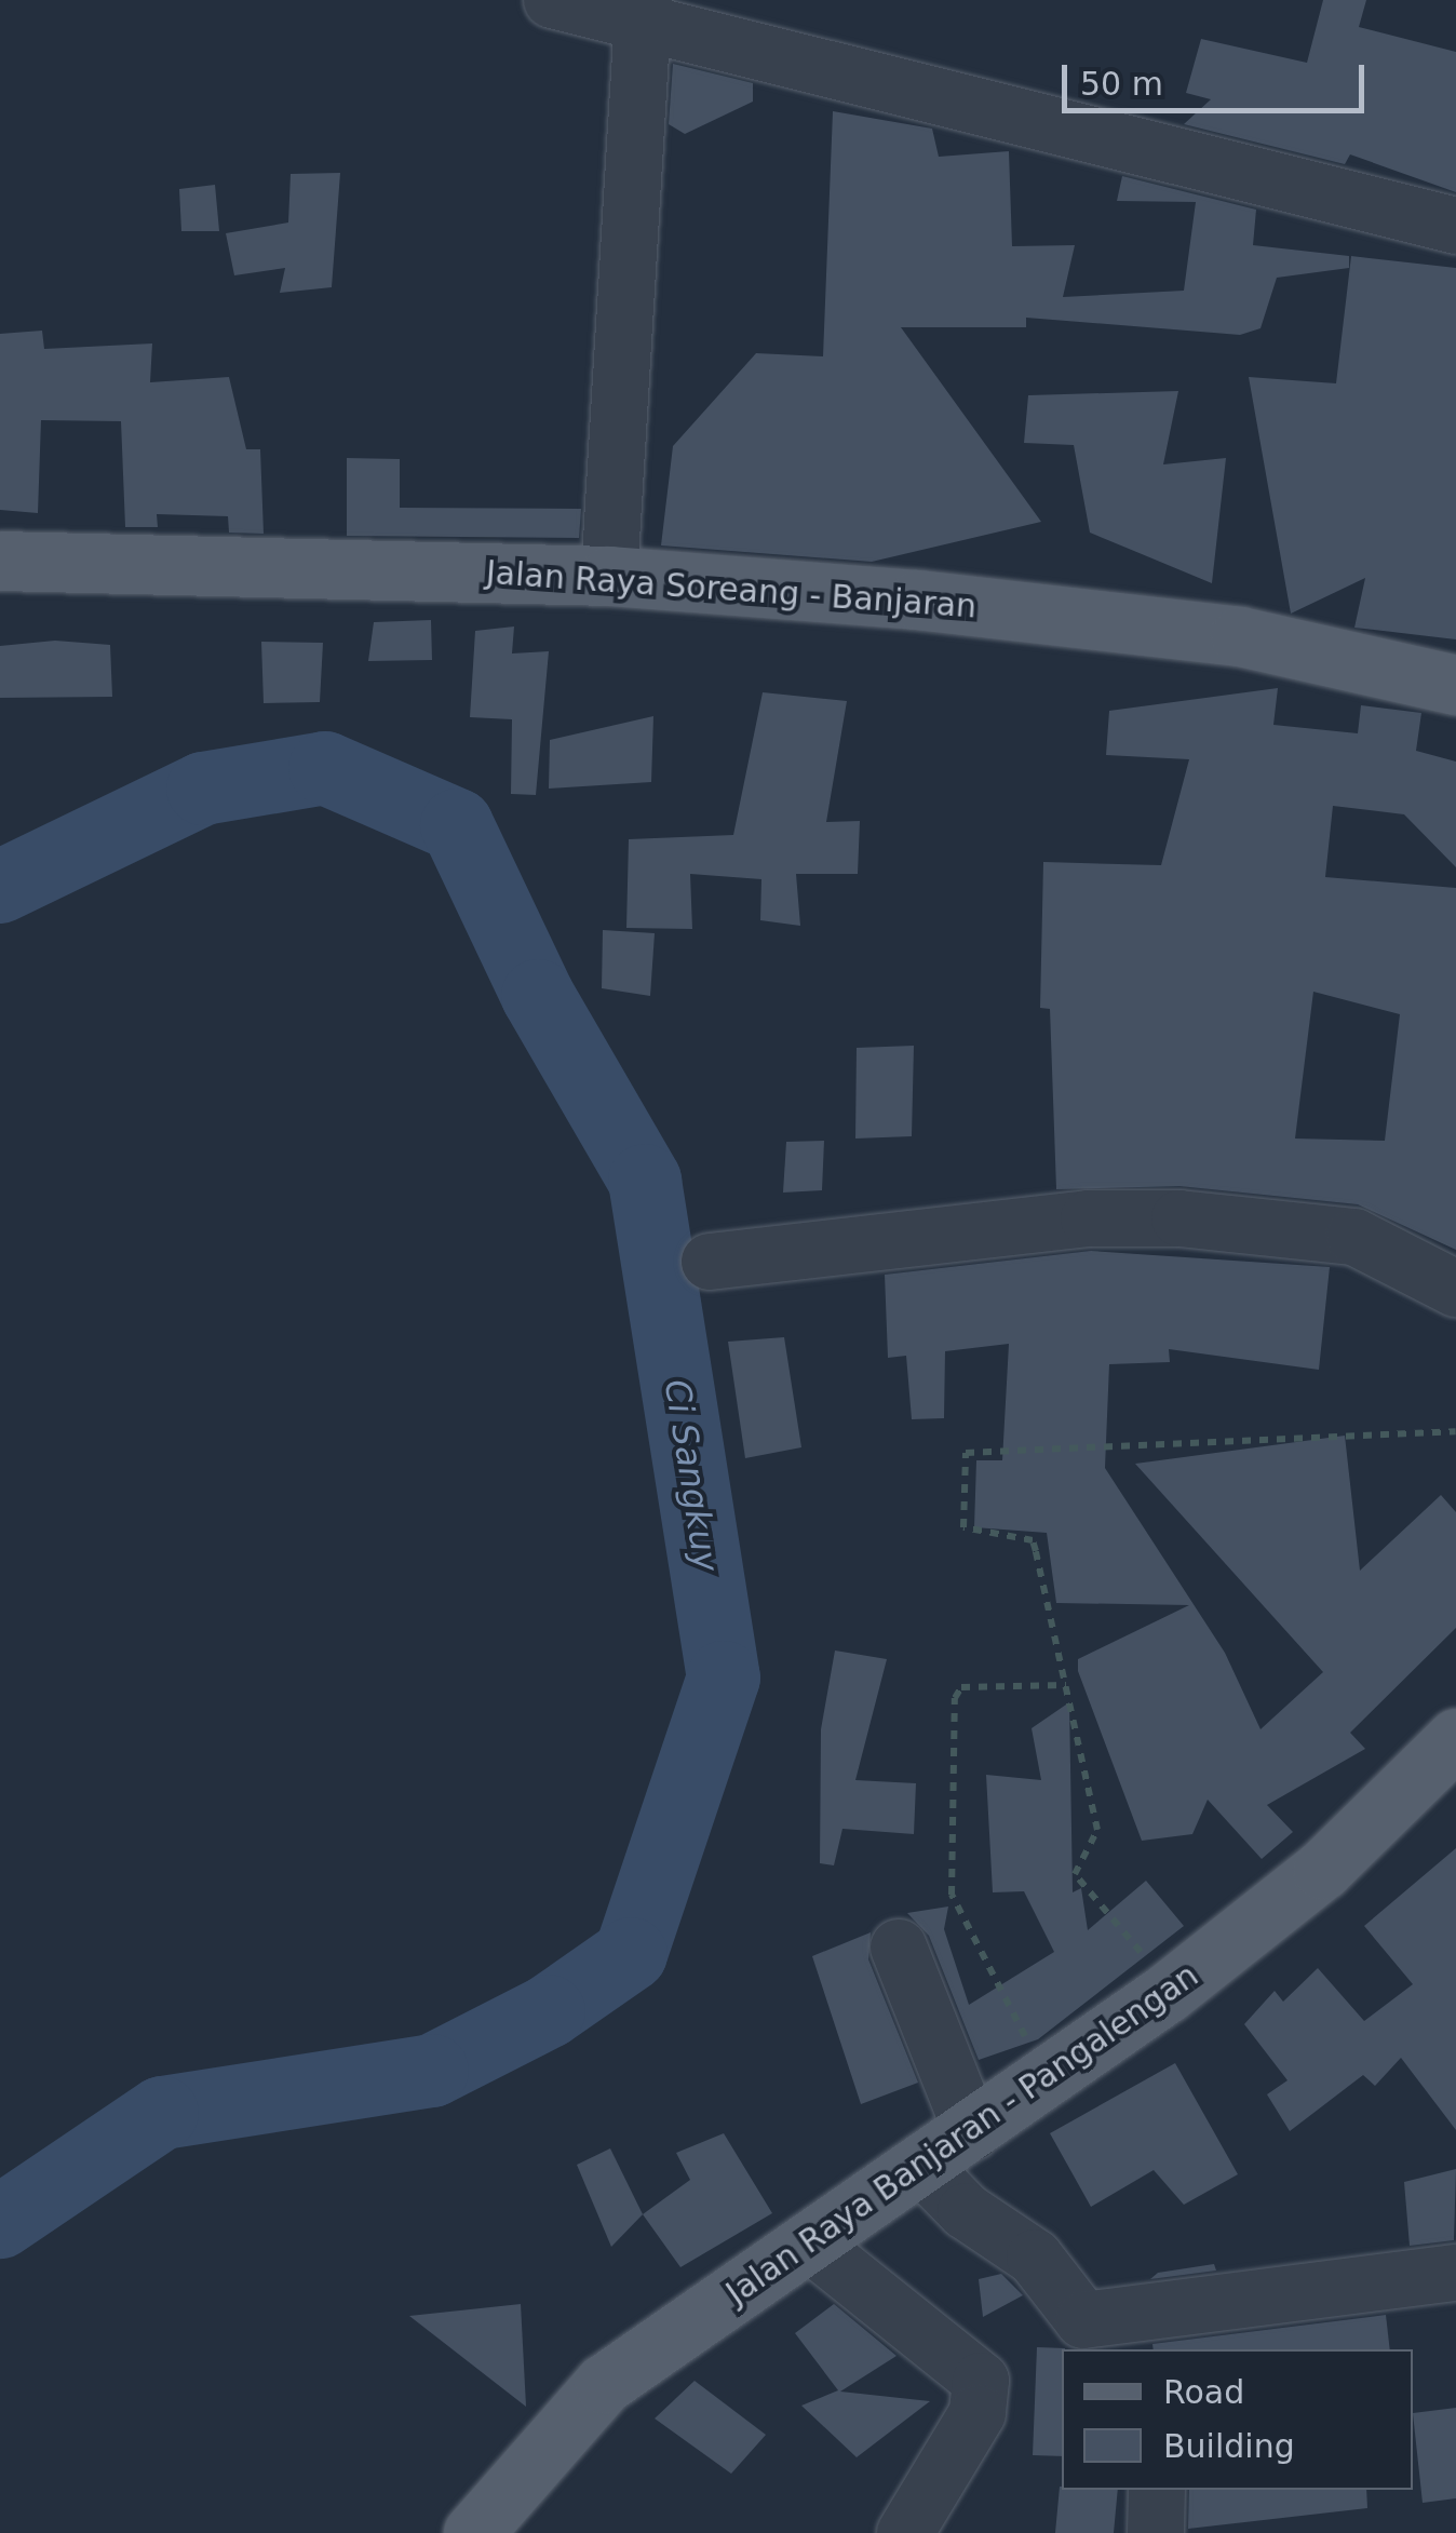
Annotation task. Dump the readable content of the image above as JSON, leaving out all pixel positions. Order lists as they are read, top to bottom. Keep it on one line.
{"streets":{"main road":["Jalan Raya Soreang - Banjaran","Jalan Raya Banjaran - Pangalengan"]},"water":["Ci Sangkuy"],"legend":["Road","Building"],"scale_bar":"50 m"}
